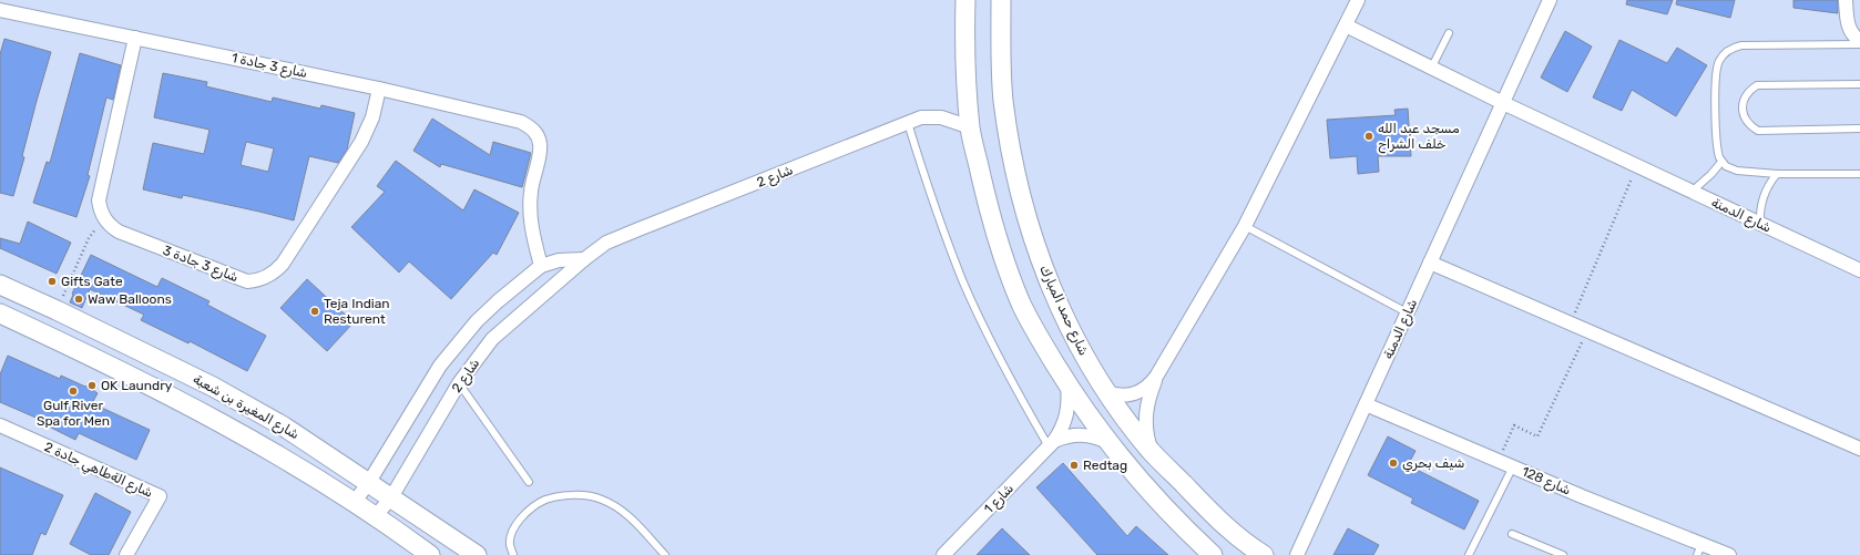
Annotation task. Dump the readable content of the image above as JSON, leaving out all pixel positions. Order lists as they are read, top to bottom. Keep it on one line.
{"streets":{"main road":["شارع حمد المبارك","شارع المغيرة بن شعبة"],"street":["شارع 3 جادة 1","شارع 2","شارع الدمنة","شارع 3 جادة 3","شارع الةطاهي جادة 2","شارع 128","شارع 1"]},"crossings":[["شارع 3 جادة 1","شارع 2"],["شارع 3 جادة 1","شارع 3 جادة 3"],["شارع 2","شارع المغيرة بن شعبة"],["شارع الدمنة","شارع 128"]],"places":["مسجد عبد الله خلف الشراح","Gifts Gate","Waw Balloons","Teja Indian Resturent","OK Laundry","Gulf River Spa for Men","شيف بحري","Redtag"]}
